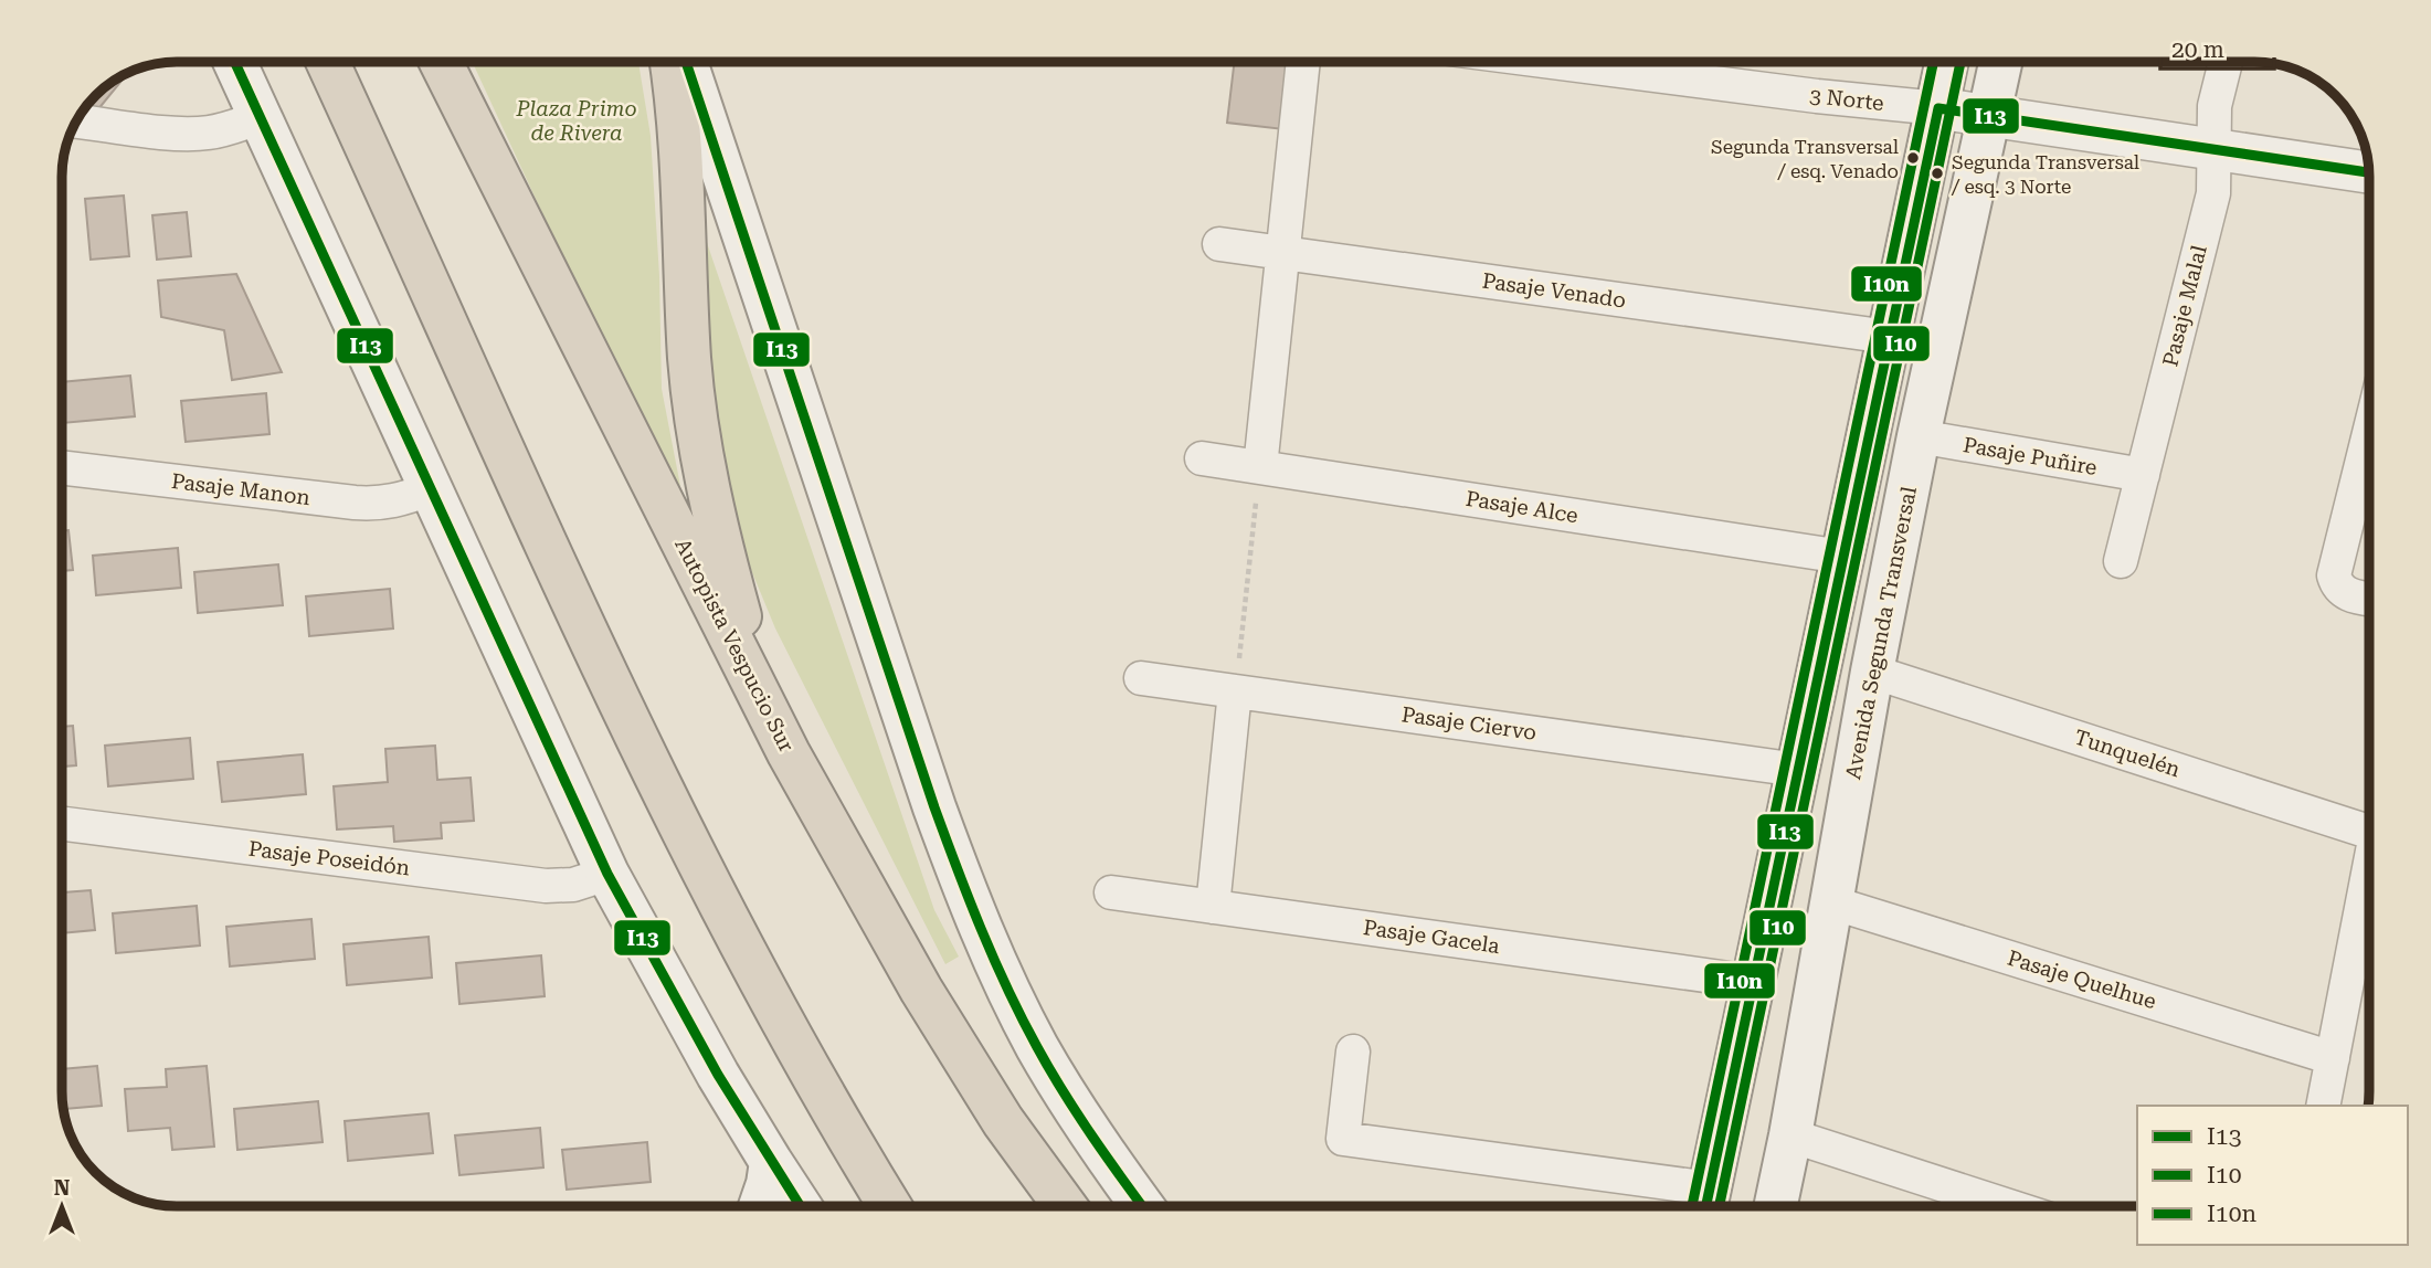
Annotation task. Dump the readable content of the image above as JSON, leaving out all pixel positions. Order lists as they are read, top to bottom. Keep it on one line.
{"streets":{"highway":["Autopista Vespucio Sur"],"main road":["Avenida Segunda Transversal"],"street":["3 Norte","Pasaje Venado","Pasaje Malal","Pasaje Puñire","Pasaje Manon","Pasaje Alce","Pasaje Ciervo","Tunquelén","Pasaje Poseidón","Pasaje Gacela","Pasaje Quelhue"]},"crossings":[["3 Norte","Pasaje Malal"],["3 Norte","Avenida Segunda Transversal"],["Pasaje Malal","Pasaje Puñire"],["Pasaje Puñire","Avenida Segunda Transversal"],["Avenida Segunda Transversal","Tunquelén"],["Avenida Segunda Transversal","Pasaje Quelhue"]],"parks":["Plaza Primo de Rivera"],"places":["Segunda Transversal / esq. Venado","Segunda Transversal / esq. 3 Norte"],"lines":["transit line I13","transit line I10","transit line I10n"],"legend":["I13","I10","I10n"],"scale_bar":"20 m","north":"top"}
